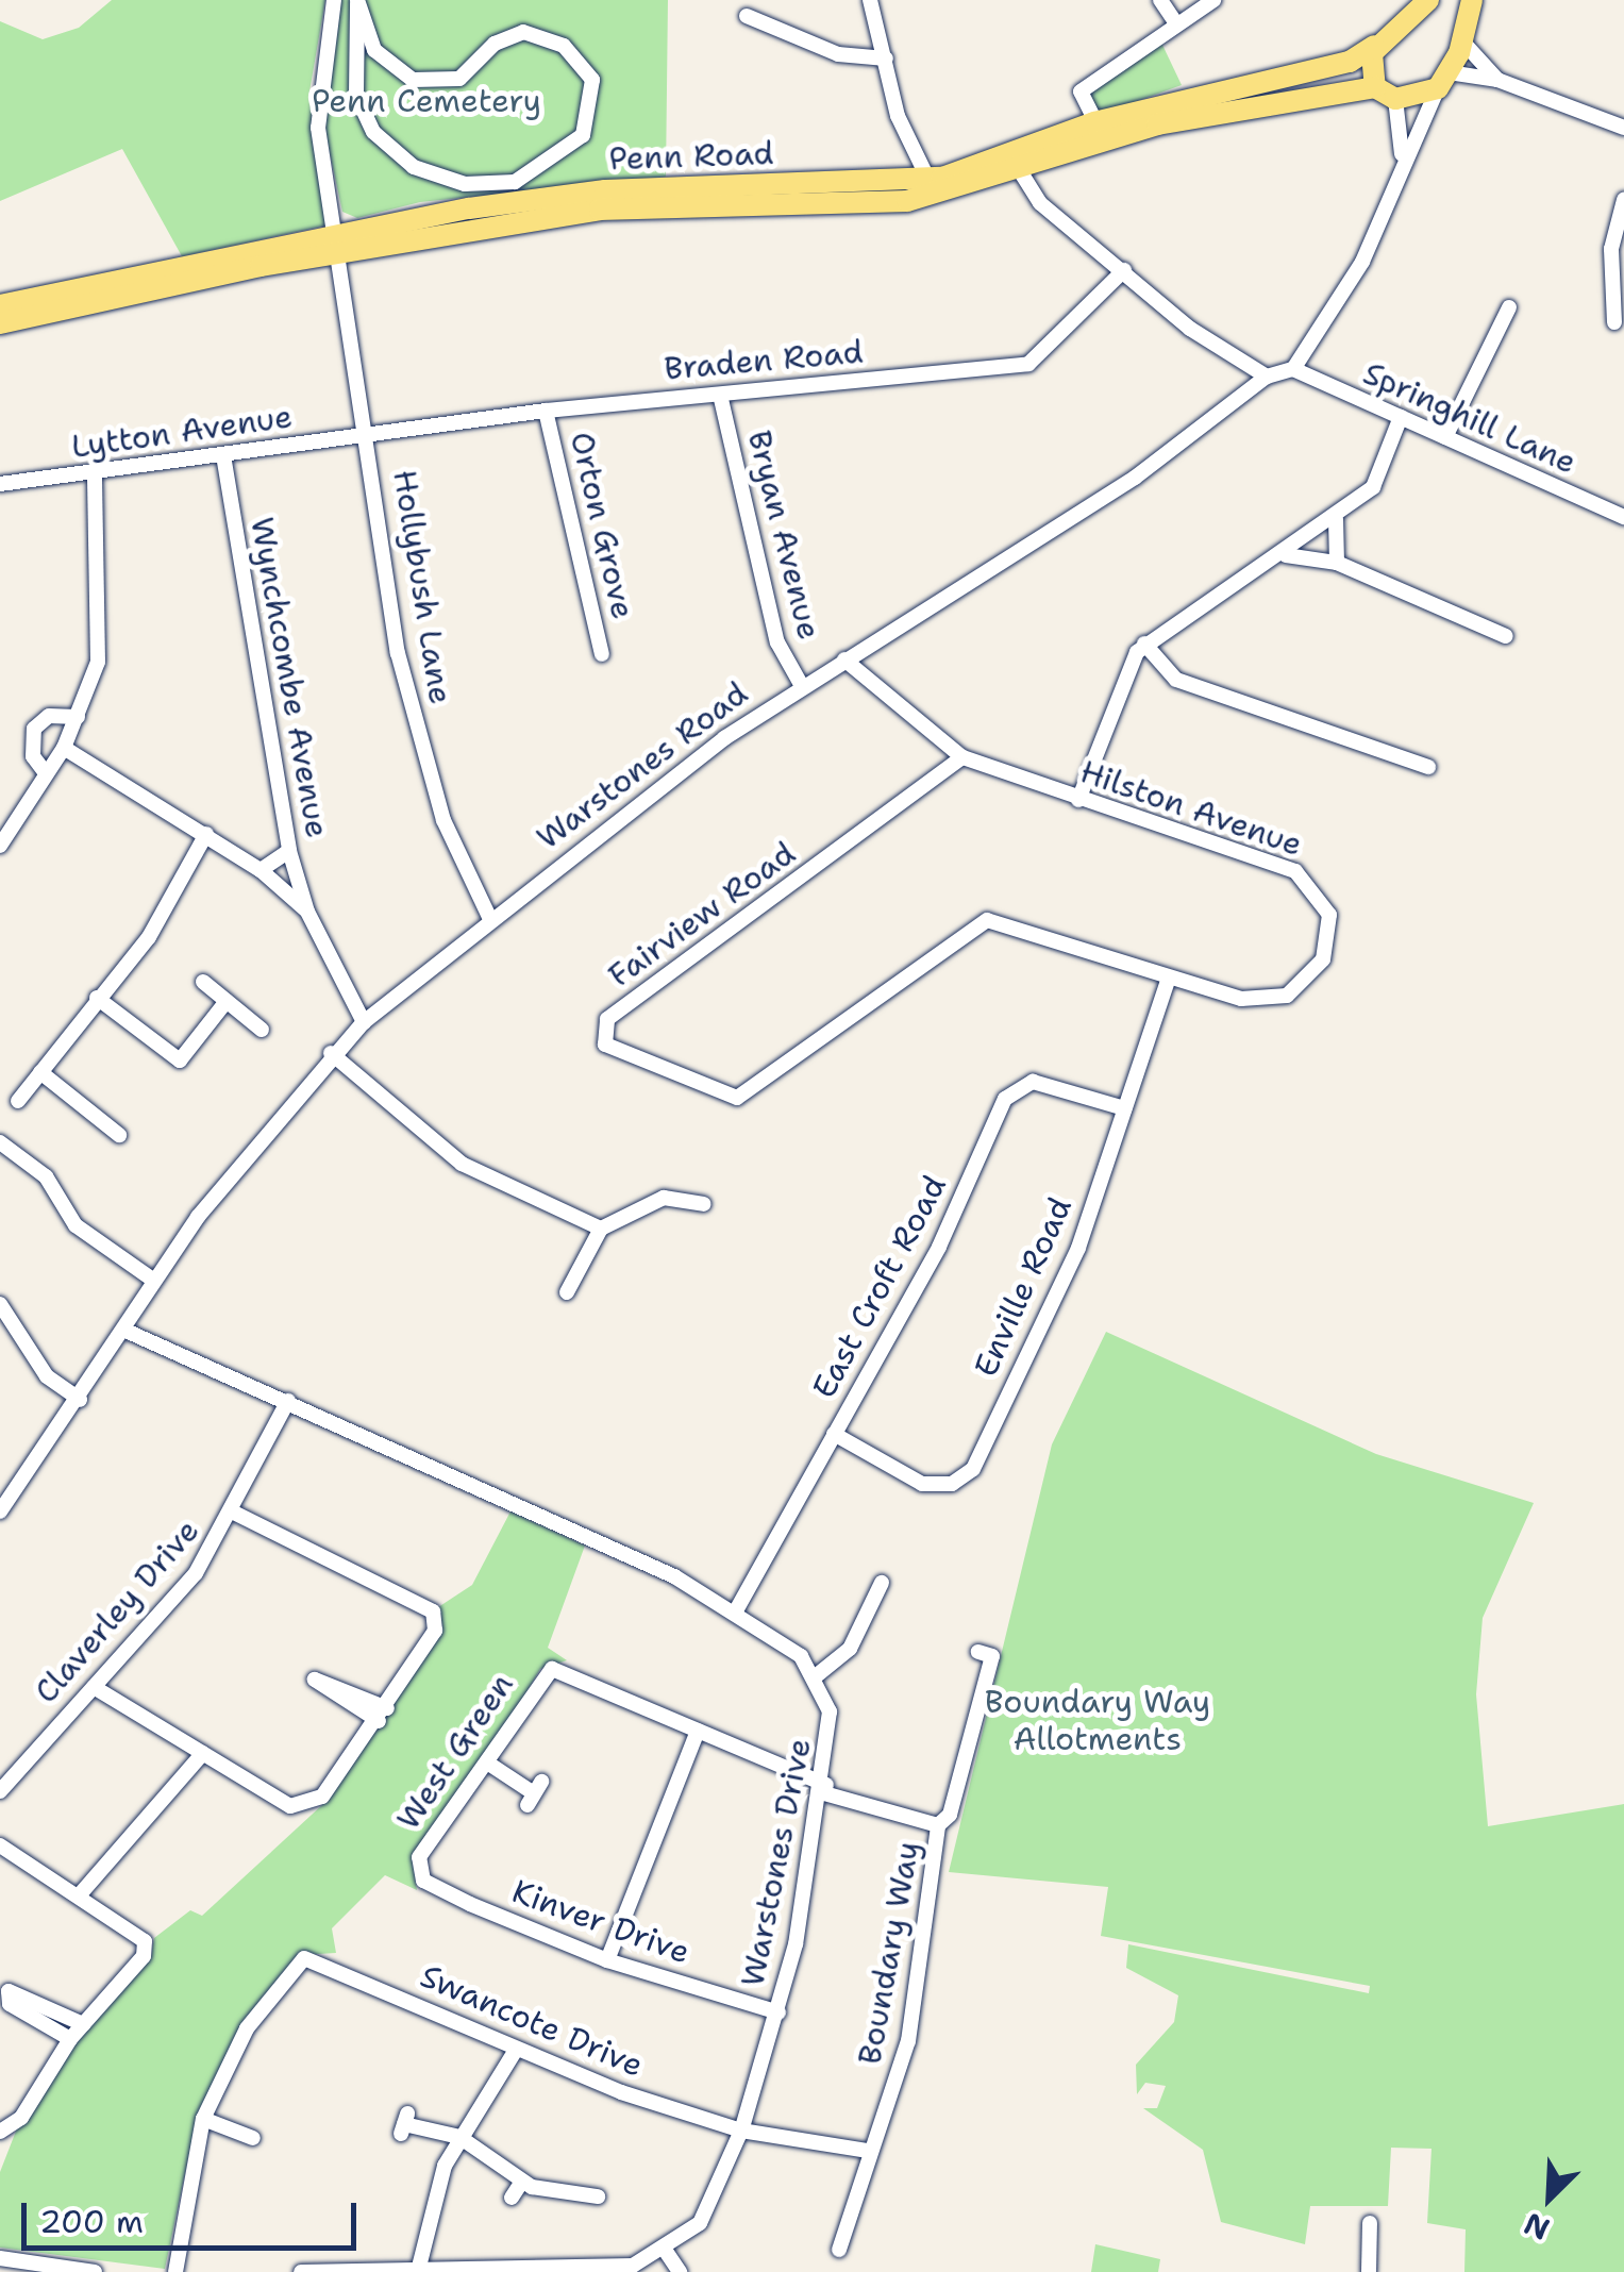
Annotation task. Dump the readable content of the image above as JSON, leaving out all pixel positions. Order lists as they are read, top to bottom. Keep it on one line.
{"streets":{"highway":["Penn Road"],"street":["Braden Road","Springhill Lane","Lytton Avenue","Orton Grove","Bryan Avenue","Hollybush Lane","Wynchcombe Avenue","Warstones Road","Hilston Avenue","Fairview Road","East Croft Road","Enville Road","Claverley Drive","West Green","Warstones Drive","Kinver Drive","Boundary Way","Swancote Drive"]},"crossings":[["Penn Road","Hollybush Lane"],["Braden Road","Lytton Avenue"],["Braden Road","Orton Grove"],["Braden Road","Bryan Avenue"],["Braden Road","Hollybush Lane"],["Springhill Lane","Warstones Road"],["Lytton Avenue","Hollybush Lane"],["Lytton Avenue","Wynchcombe Avenue"],["Bryan Avenue","Warstones Road"],["Hollybush Lane","Warstones Road"],["Wynchcombe Avenue","Warstones Road"],["Warstones Road","Hilston Avenue"],["Hilston Avenue","Fairview Road"],["Hilston Avenue","Enville Road"],["East Croft Road","Enville Road"],["West Green","Kinver Drive"],["Warstones Drive","Kinver Drive"],["Warstones Drive","Swancote Drive"],["Boundary Way","Swancote Drive"]],"parks":["Penn Cemetery","Boundary Way Allotments"],"scale_bar":"200 m","north":"bottom left"}
